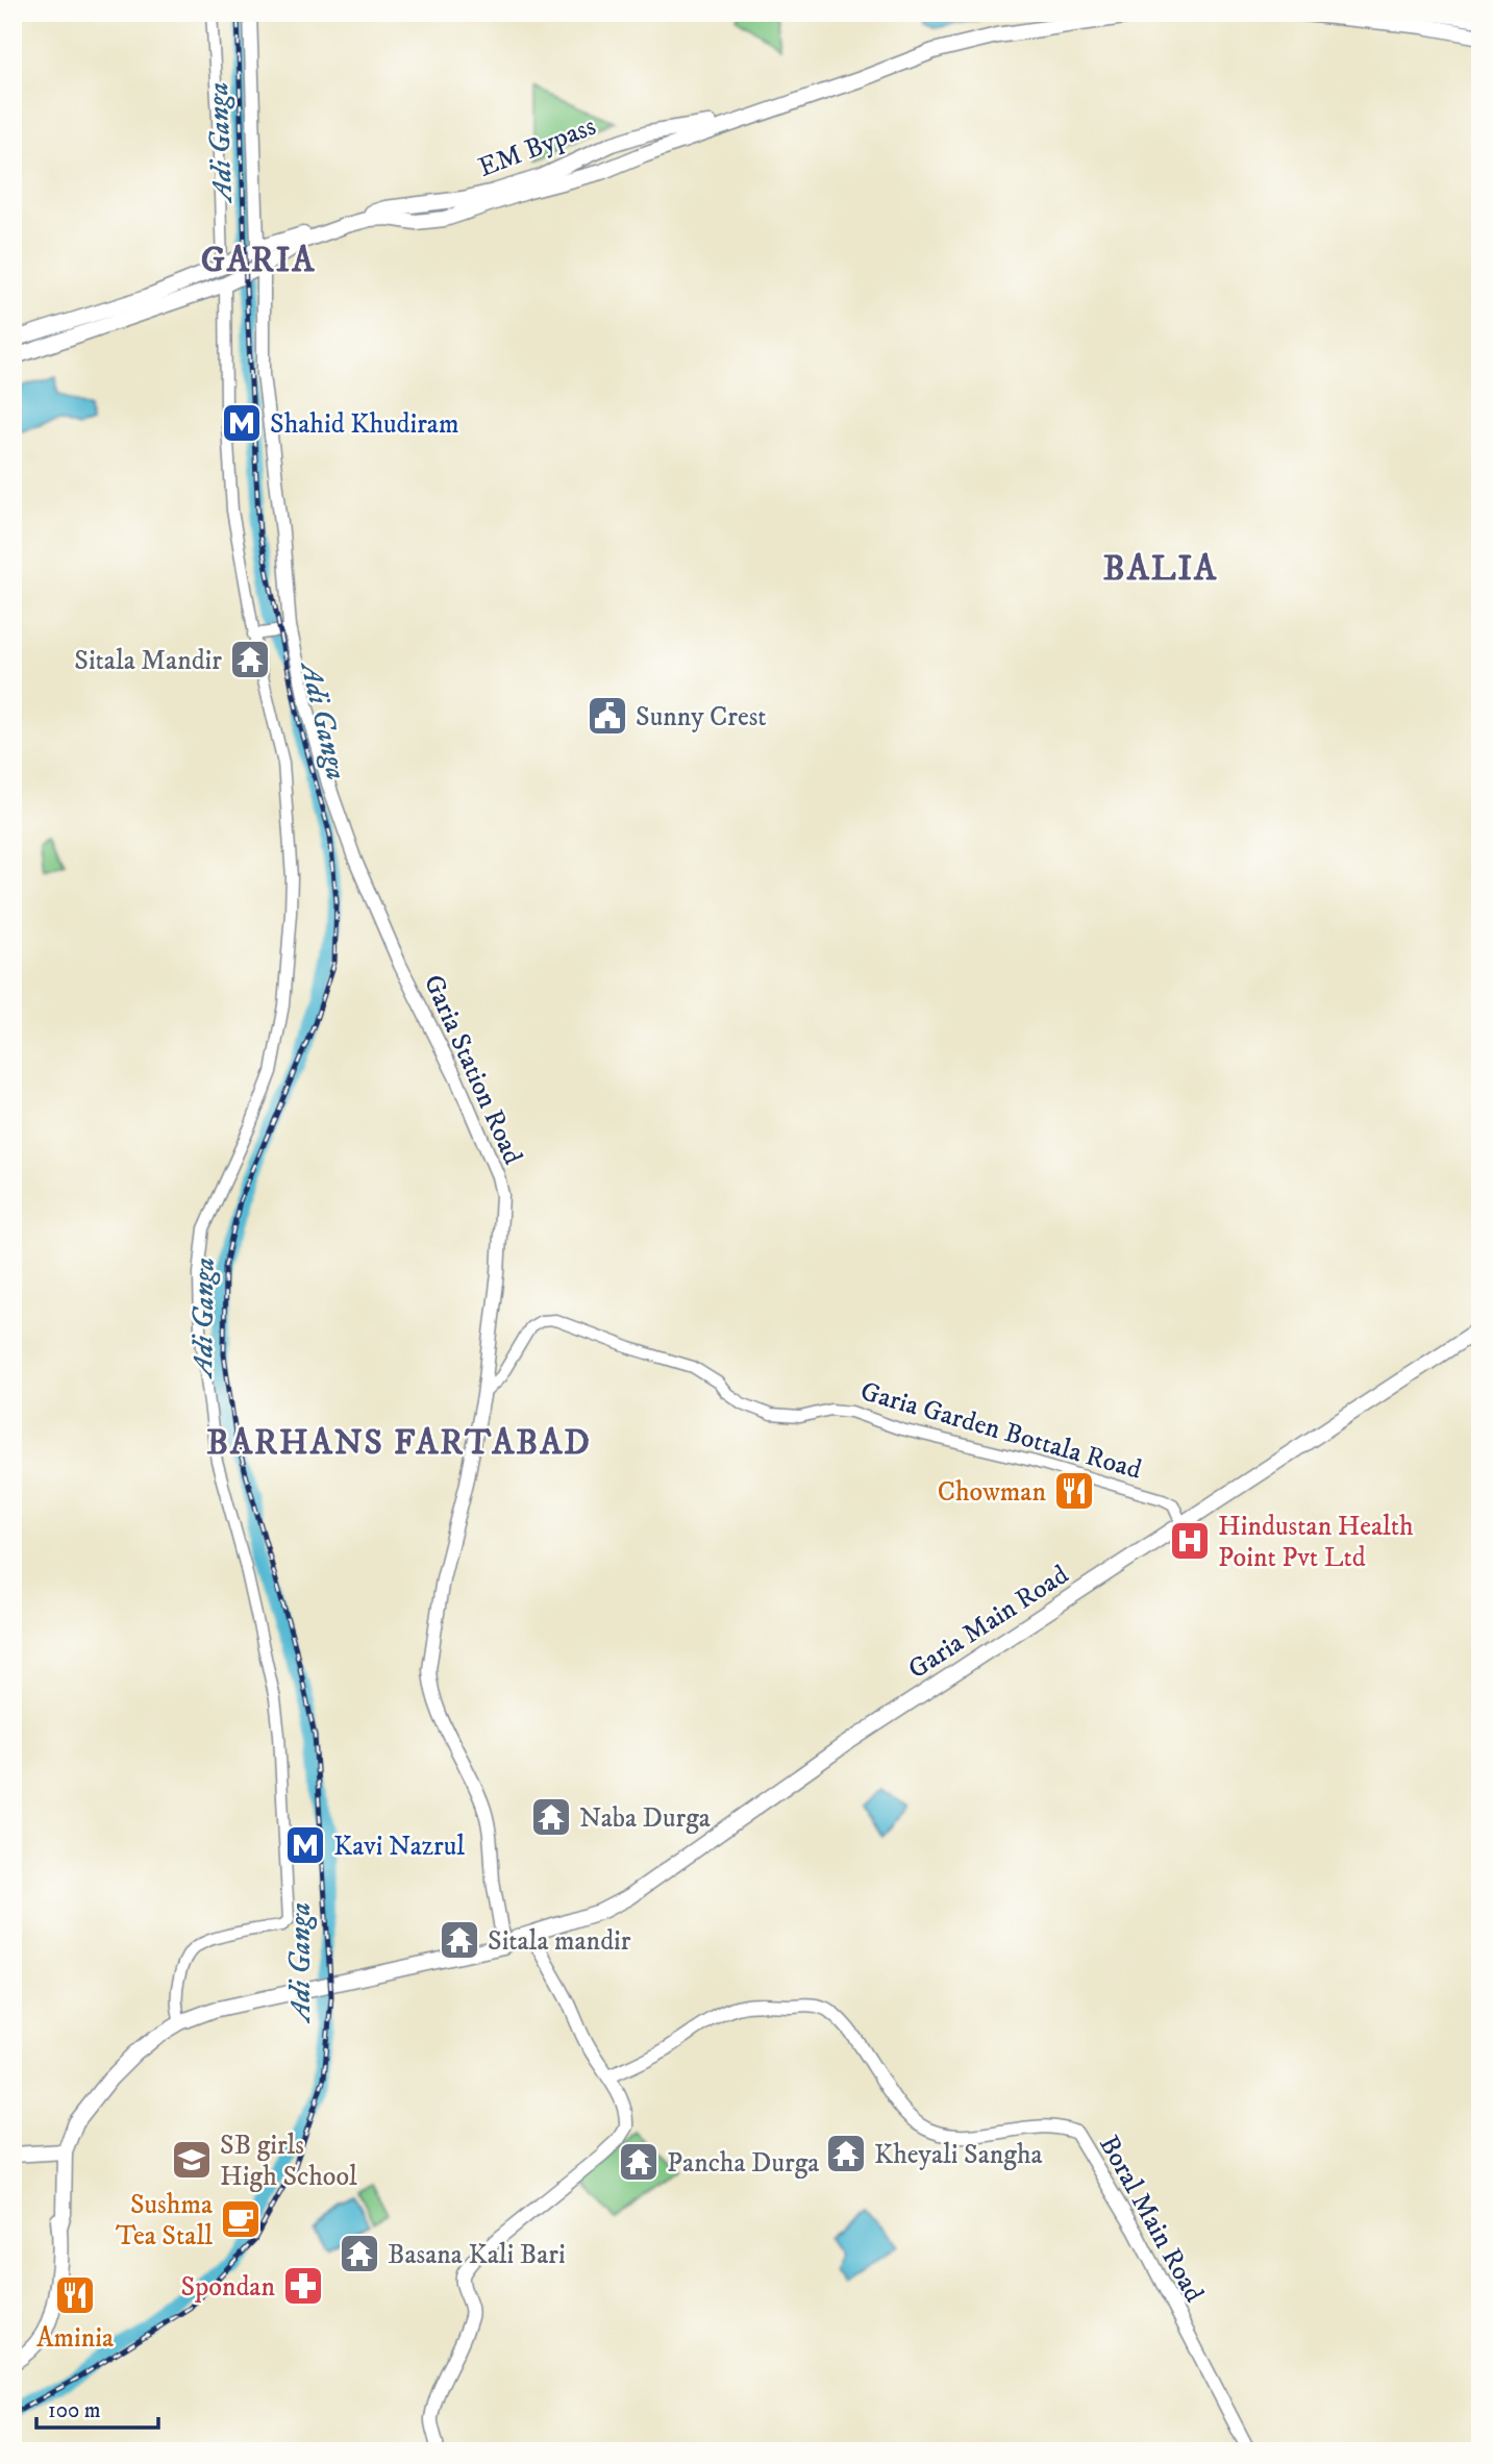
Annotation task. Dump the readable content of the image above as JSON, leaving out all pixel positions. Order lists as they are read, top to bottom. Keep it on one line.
{"streets":{"main road":["EM Bypass","Garia Station Road","Garia Main Road","Boral Main Road"],"street":["Garia Garden Bottala Road"]},"crossings":[["EM Bypass","Garia Station Road"],["Garia Station Road","Garia Garden Bottala Road"],["Garia Station Road","Garia Main Road"],["Garia Garden Bottala Road","Garia Main Road"]],"districts":["GARIA","BALIA","BARHANS FARTABAD"],"water":["Adi Ganga"],"places":{"metro station":["Shahid Khudiram","Kavi Nazrul"],"temple":["Sitala Mandir","Naba Durga","Sitala mandir","Kheyali Sangha","Pancha Durga","Basana Kali Bari"],"public building":["Sunny Crest"],"restaurant":["Chowman","Aminia"],"hospital":["Hindustan Health Point Pvt Ltd"],"school or university":["SB girls High School"],"cafe":["Sushma Tea Stall"],"pharmacy":["Spondan"]},"scale_bar":"100 m"}
